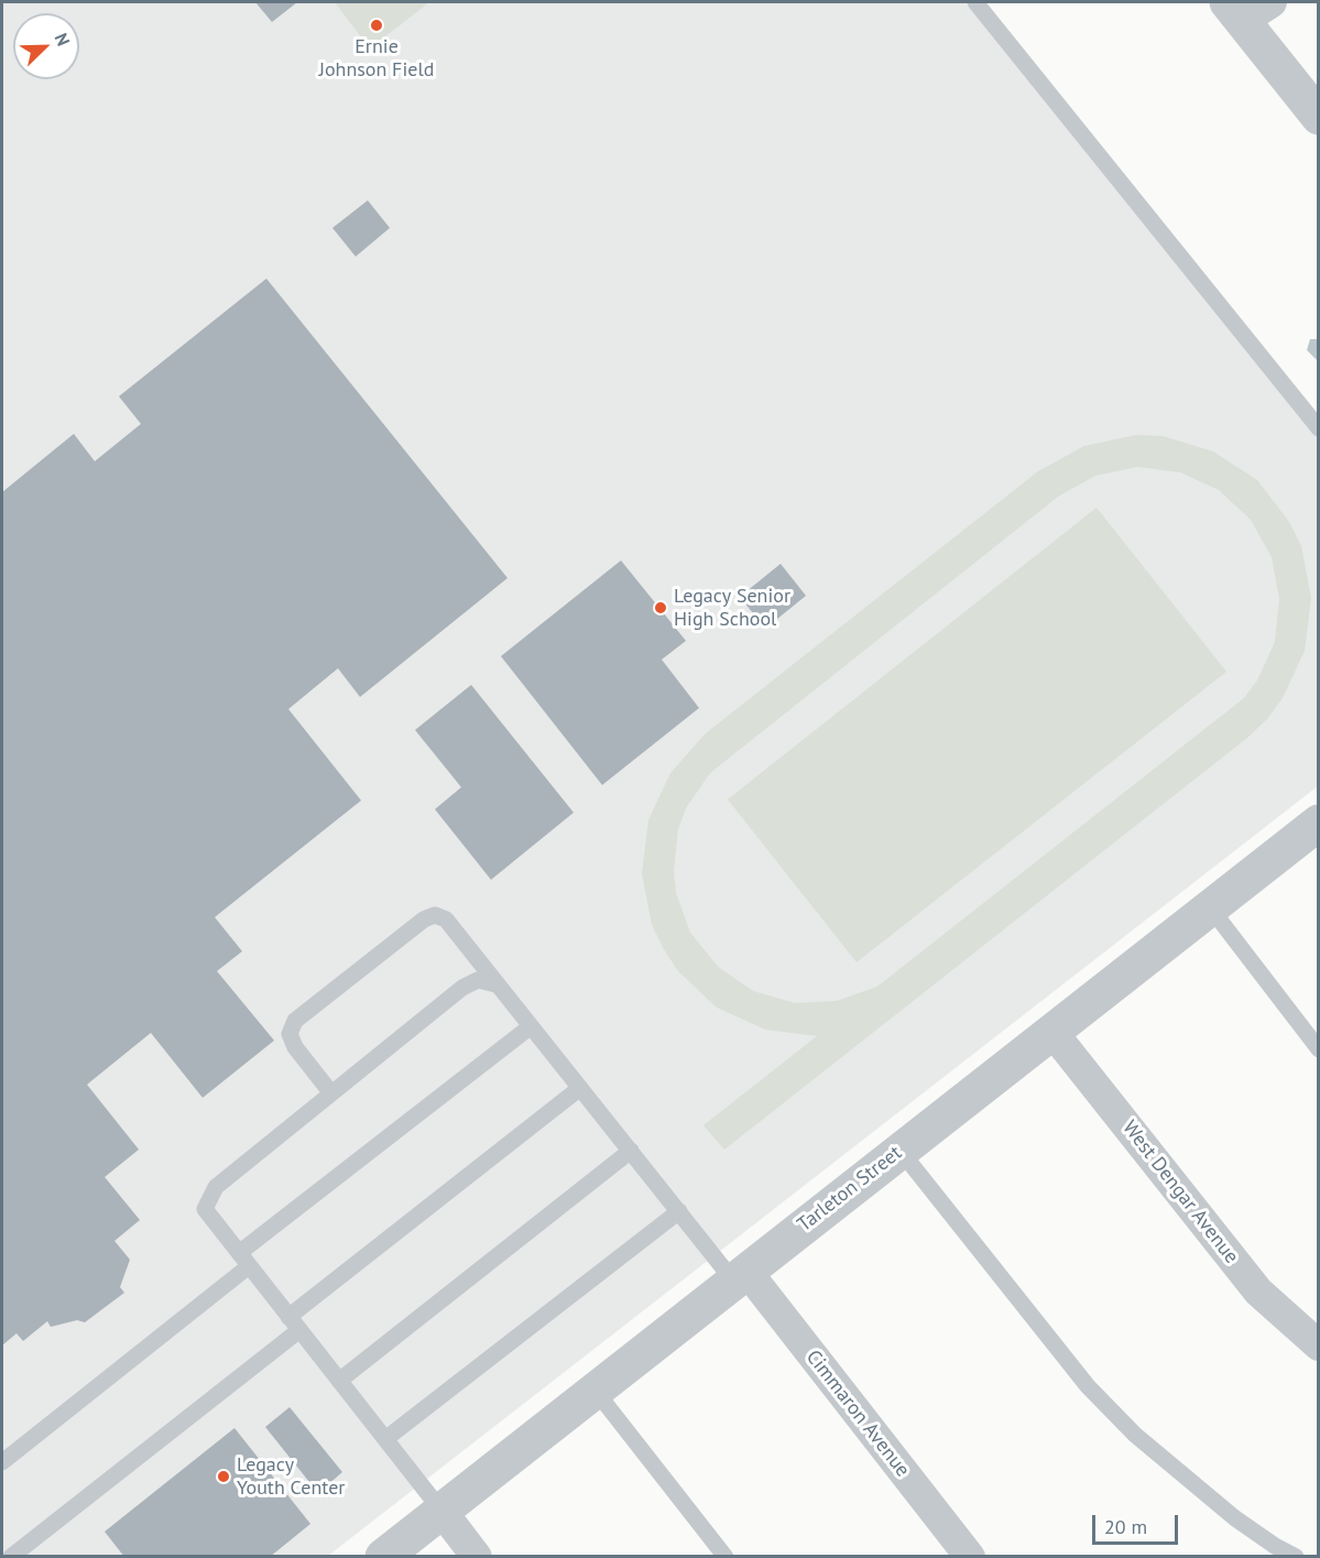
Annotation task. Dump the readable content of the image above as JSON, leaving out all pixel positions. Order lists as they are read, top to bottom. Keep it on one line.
{"streets":{"street":["Tarleton Street","West Dengar Avenue","Cimmaron Avenue"]},"crossings":[["Tarleton Street","West Dengar Avenue"],["Tarleton Street","Cimmaron Avenue"]],"places":["Ernie Johnson Field","Legacy Senior High School","Legacy Youth Center"],"scale_bar":"20 m","north":"top right"}
